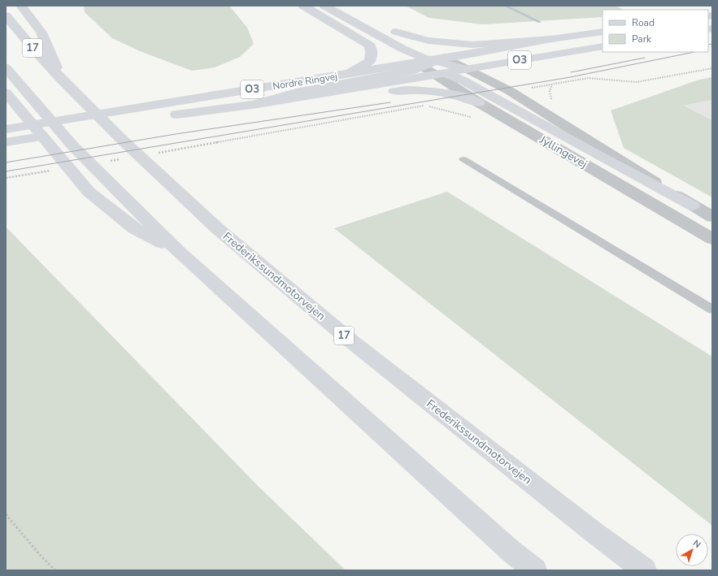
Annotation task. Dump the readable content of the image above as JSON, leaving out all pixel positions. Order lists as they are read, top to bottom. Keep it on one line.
{"streets":{"main road":["17","O3","Nordre Ringvej","Frederikssundmotorvejen"],"street":["Jyllingevej"]},"crossings":[["O3","Nordre Ringvej"],["Nordre Ringvej","Jyllingevej"]],"legend":["Road","Park"],"north":"top right"}
